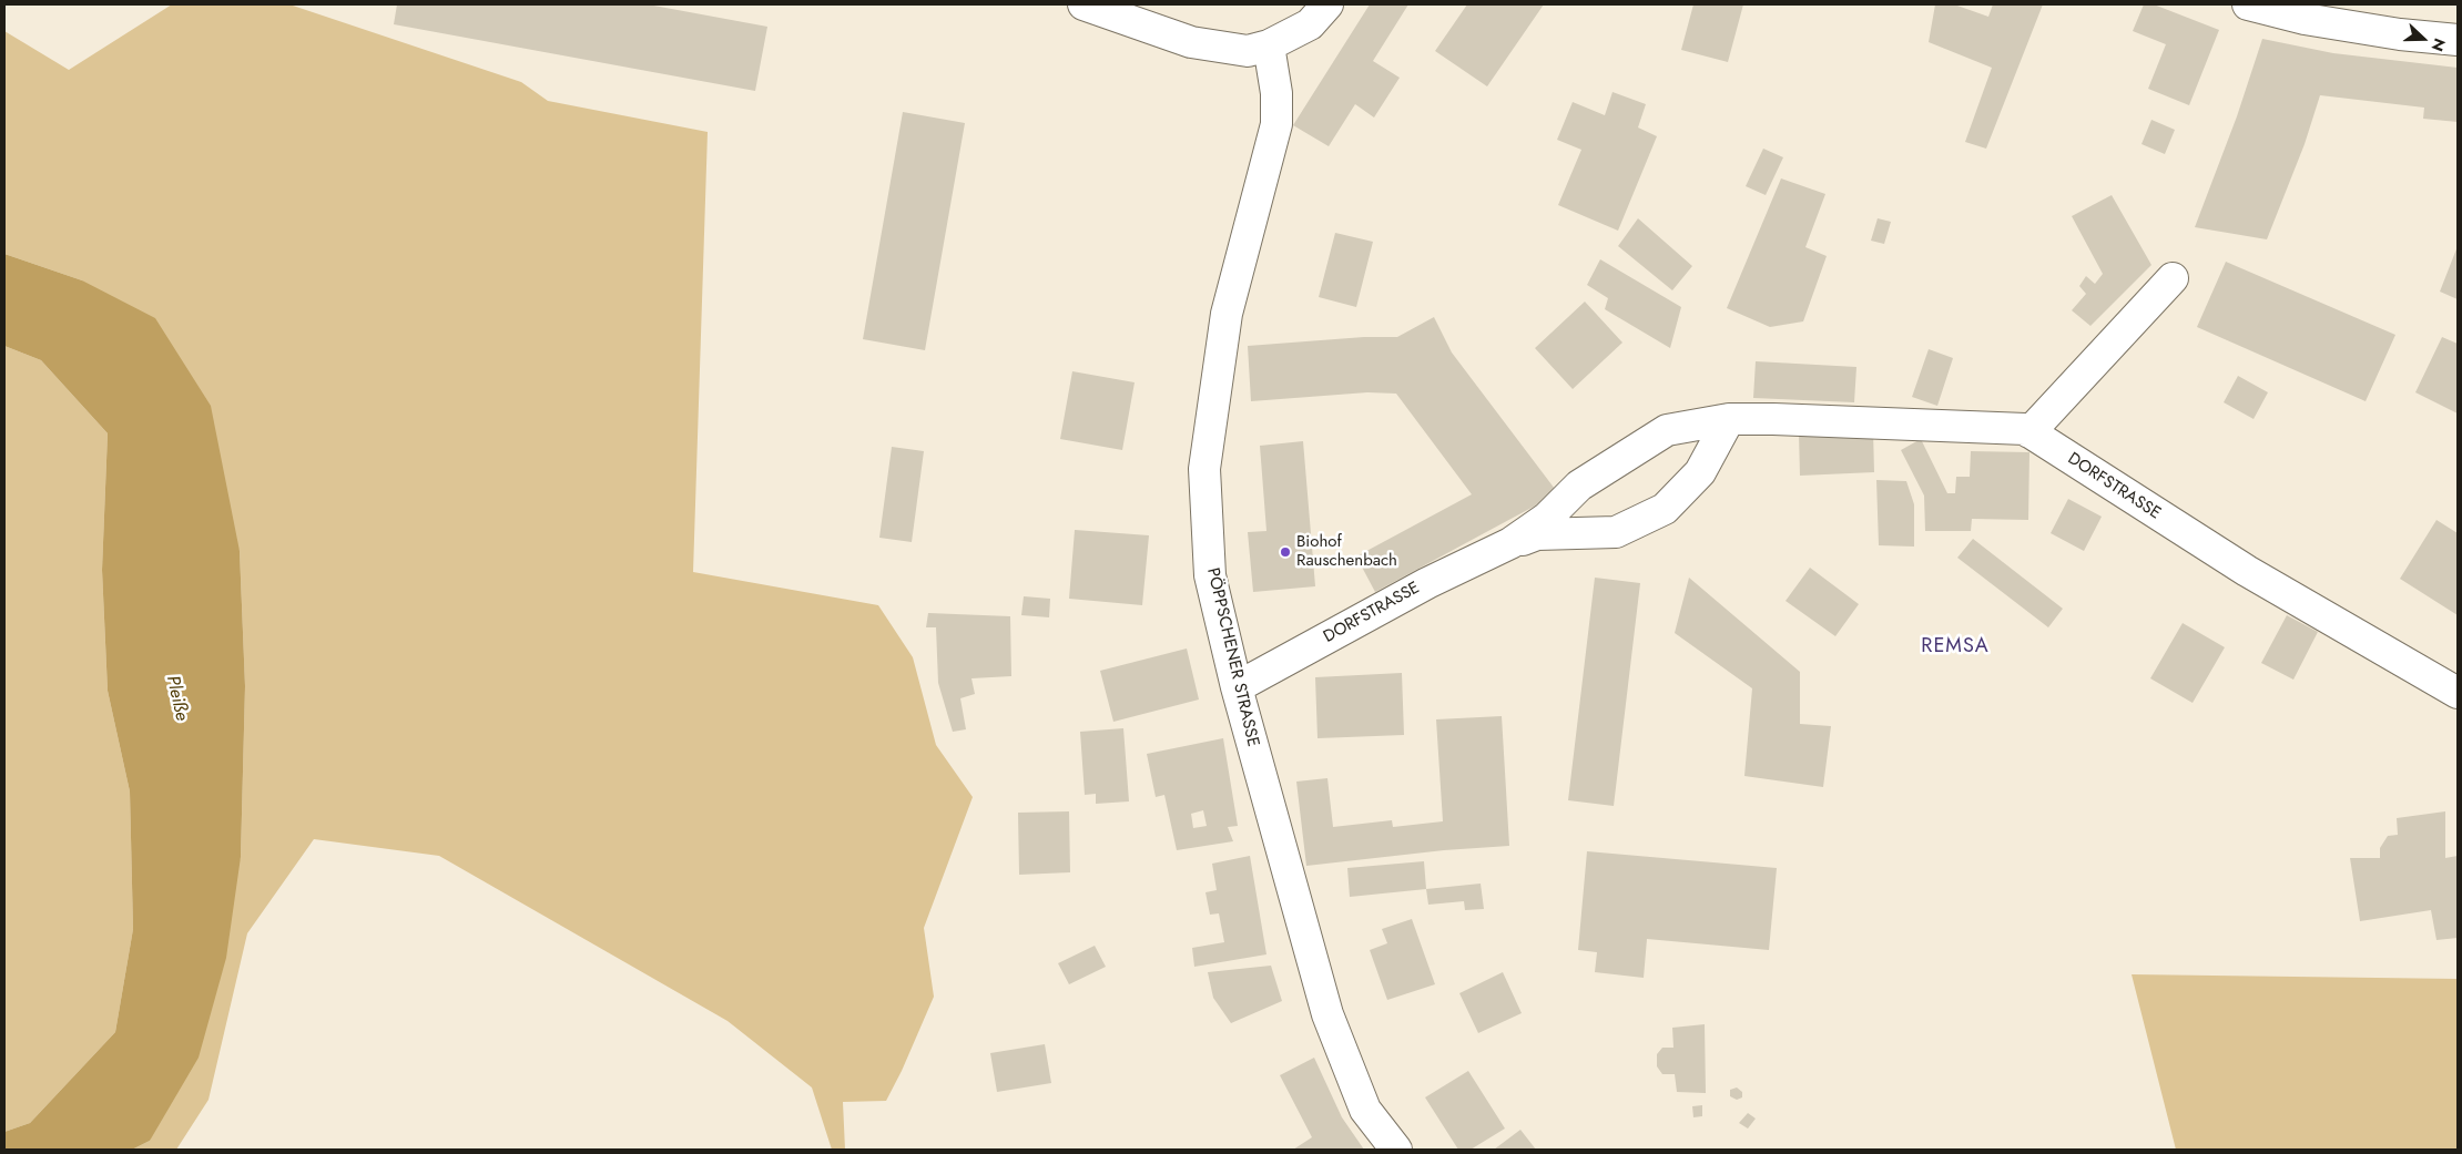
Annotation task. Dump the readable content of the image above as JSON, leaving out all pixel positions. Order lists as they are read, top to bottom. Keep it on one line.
{"streets":{"street":["DORFSTRASSE","PÖPPSCHENER STRASSE"]},"crossings":[["DORFSTRASSE","PÖPPSCHENER STRASSE"]],"districts":["REMSA"],"water":["Pleiße"],"places":["Biohof Rauschenbach"],"north":"right"}
